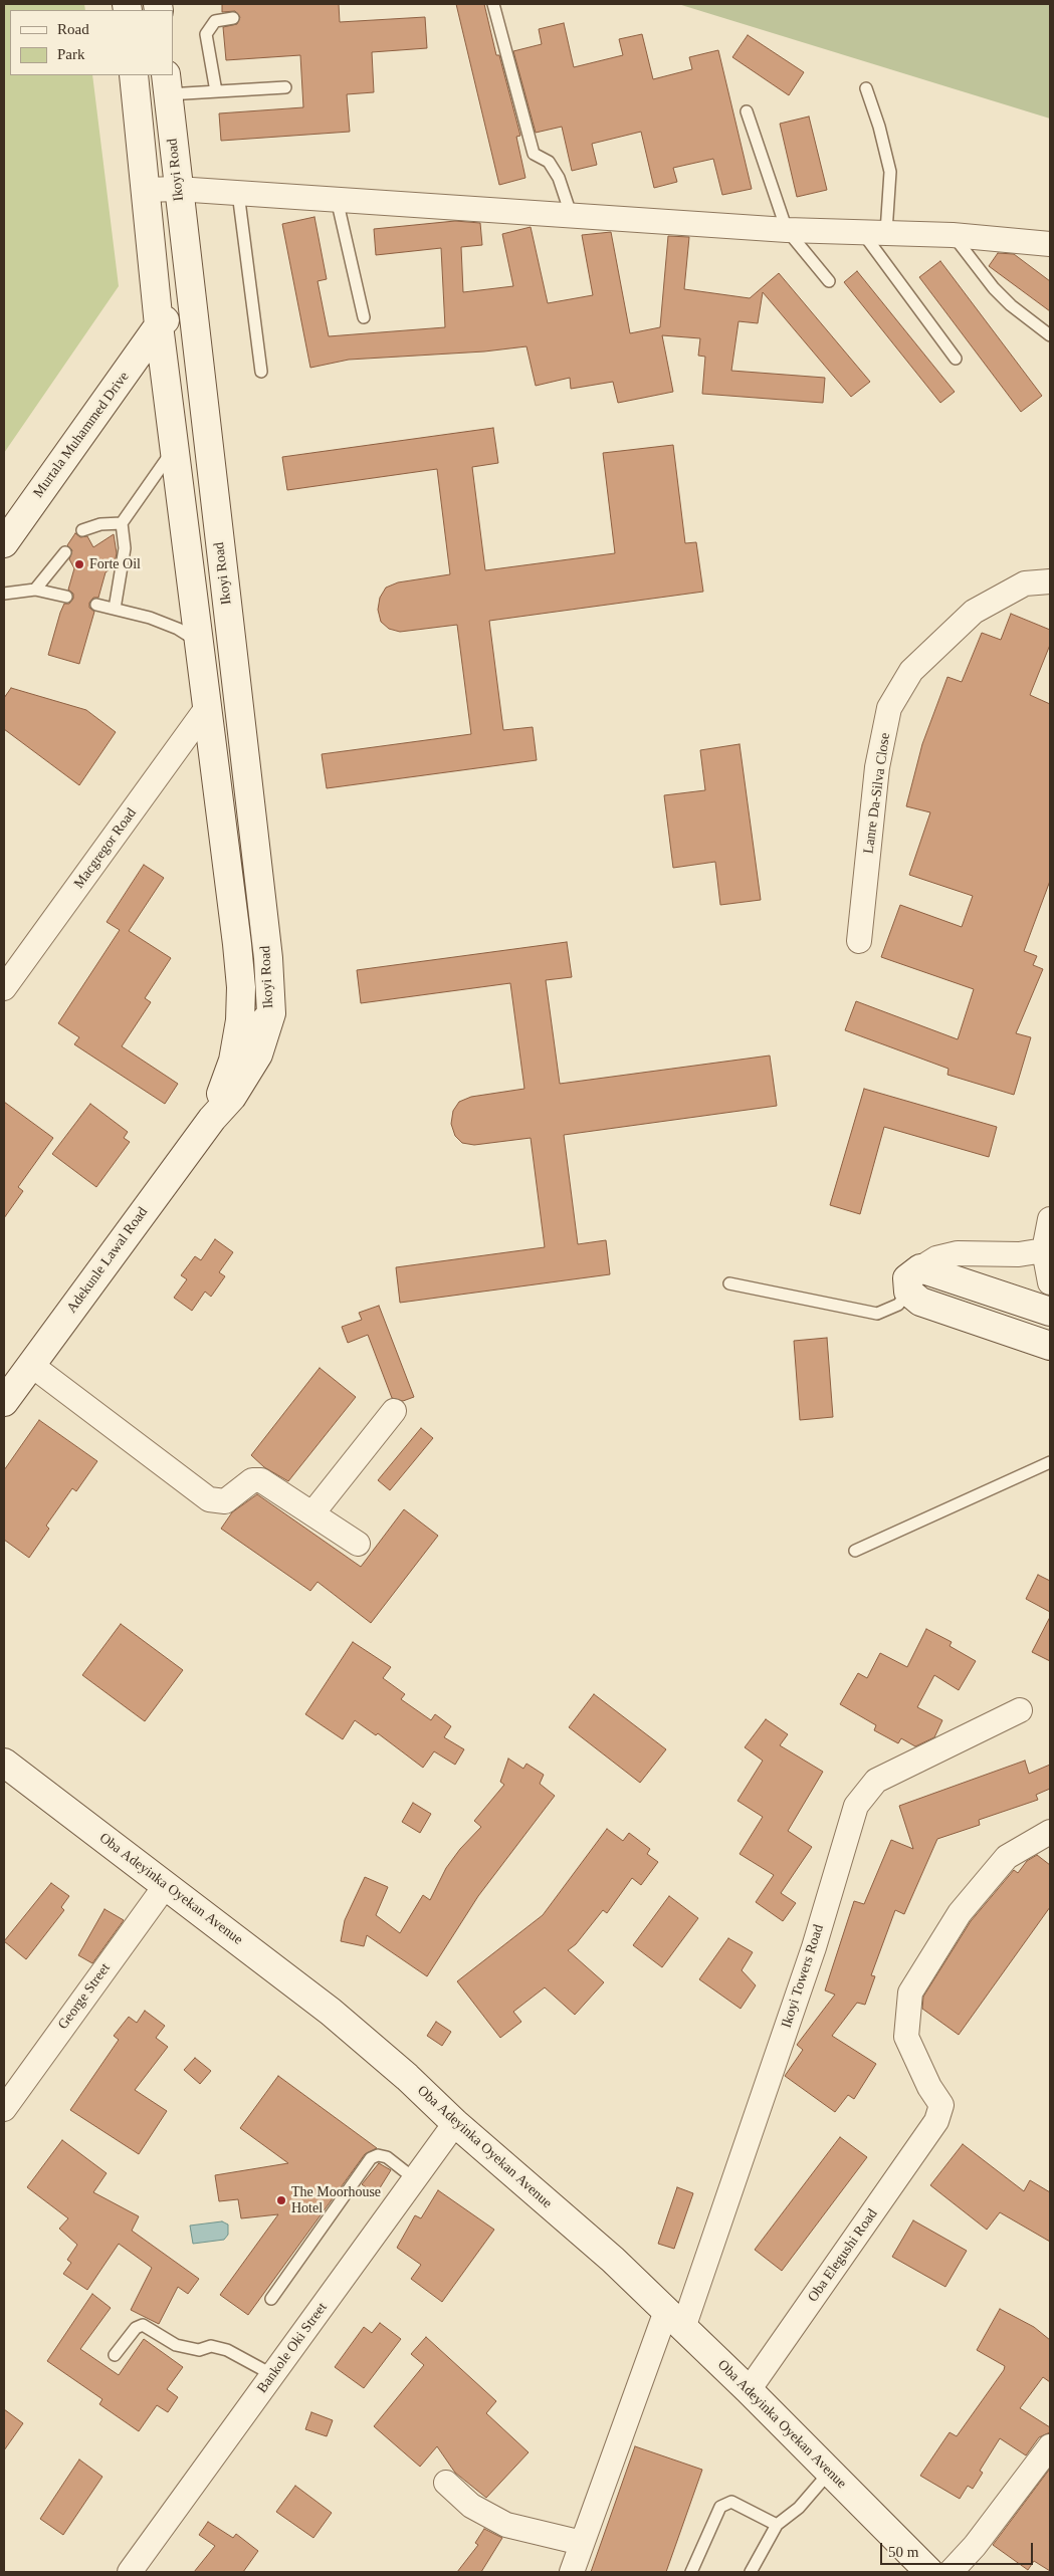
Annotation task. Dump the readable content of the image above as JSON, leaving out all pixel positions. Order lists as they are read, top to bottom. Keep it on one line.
{"streets":{"main road":["Ikoyi Road","Murtala Muhammed Drive","Adekunle Lawal Road","Oba Adeyinka Oyekan Avenue"],"street":["Lanre Da-Silva Close","Macgregor Road","Ikoyi Towers Road","George Street","Oba Elegushi Road","Bankole Oki Street"]},"crossings":[["Ikoyi Road","Murtala Muhammed Drive"],["Ikoyi Road","Macgregor Road"],["Oba Adeyinka Oyekan Avenue","Ikoyi Towers Road"],["Oba Adeyinka Oyekan Avenue","George Street"],["Oba Adeyinka Oyekan Avenue","Oba Elegushi Road"],["Oba Adeyinka Oyekan Avenue","Bankole Oki Street"]],"places":["Forte Oil","The Moorhouse Hotel"],"legend":["Road","Park"],"scale_bar":"50 m"}
